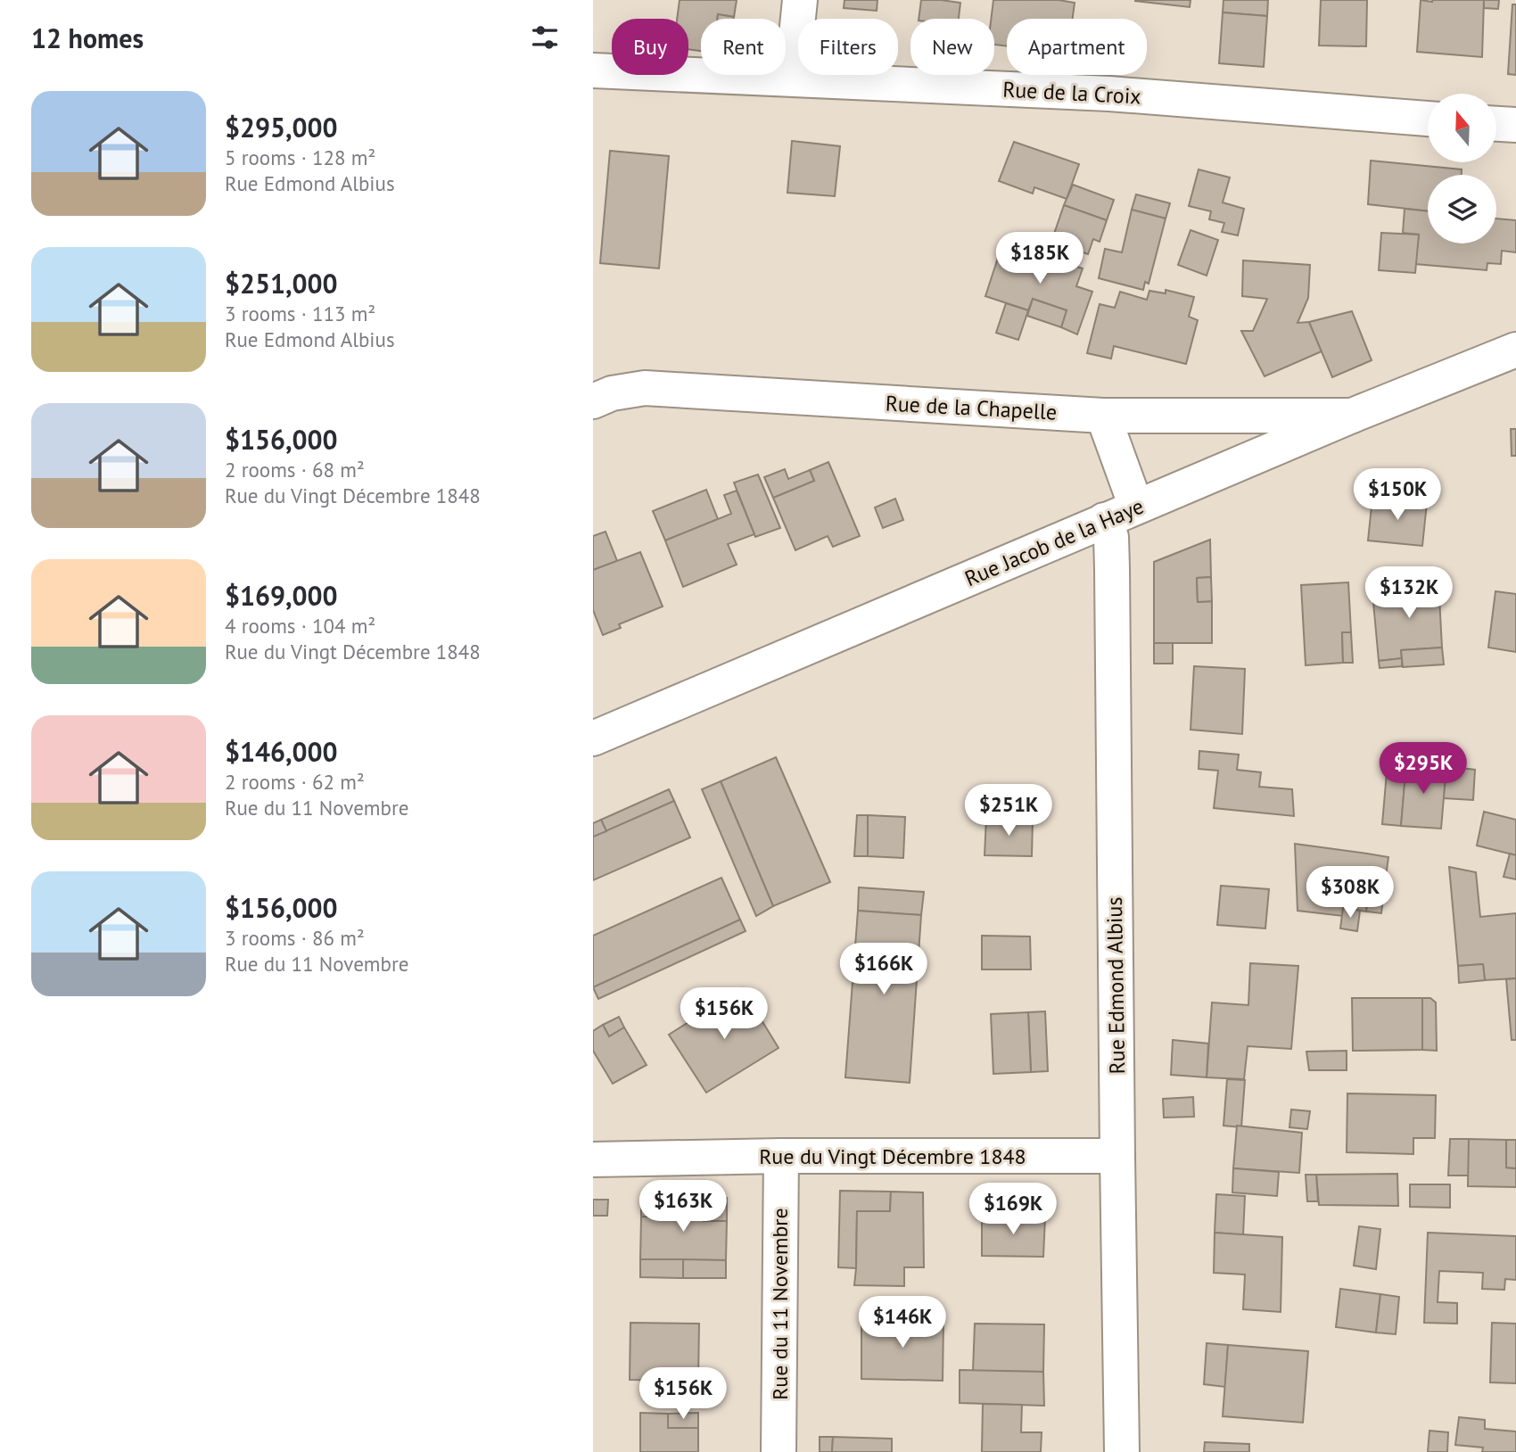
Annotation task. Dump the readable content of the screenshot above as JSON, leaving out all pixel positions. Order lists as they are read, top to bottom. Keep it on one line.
{"streets":{"street":["Rue de la Croix","Rue de la Chapelle","Rue Jacob de la Haye","Rue Edmond Albius","Rue du Vingt Décembre 1848","Rue du 11 Novembre"]},"crossings":[["Rue de la Chapelle","Rue Jacob de la Haye"],["Rue Jacob de la Haye","Rue Edmond Albius"],["Rue Edmond Albius","Rue du Vingt Décembre 1848"],["Rue du Vingt Décembre 1848","Rue du 11 Novembre"]],"north":"top","page":{"heading":"12 homes","chip":["Buy","Rent","Filters","New","Apartment"],"list":[{"name":"$295,000","note":"5 rooms · 128 m² · Rue Edmond Albius"},{"name":"$251,000","note":"3 rooms · 113 m² · Rue Edmond Albius"},{"name":"$156,000","note":"2 rooms · 68 m² · Rue du Vingt Décembre 1848"},{"name":"$169,000","note":"4 rooms · 104 m² · Rue du Vingt Décembre 1848"},{"name":"$146,000","note":"2 rooms · 62 m² · Rue du 11 Novembre"},{"name":"$156,000","note":"3 rooms · 86 m² · Rue du 11 Novembre"}],"price":["$185K","$150K","$132K","$295K","$251K","$308K","$166K","$156K","$163K","$169K","$146K","$156K"]}}
